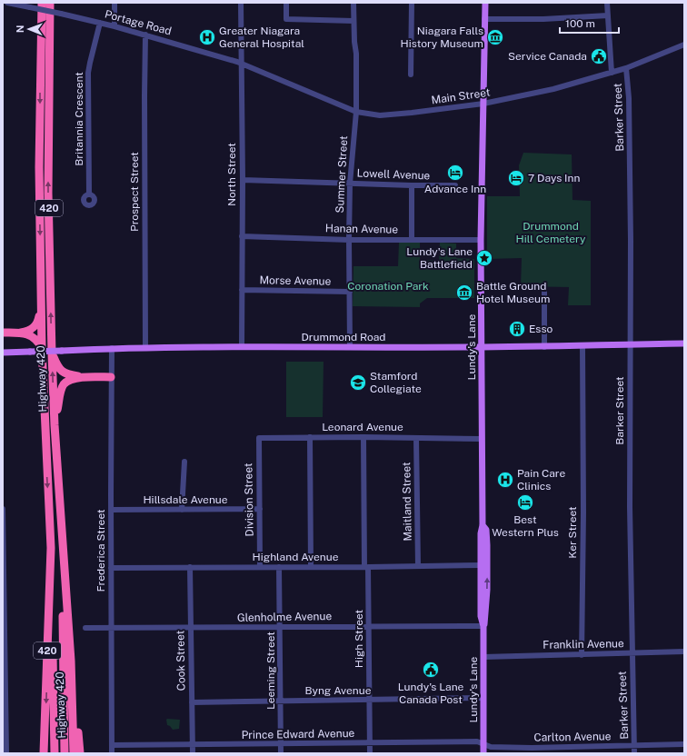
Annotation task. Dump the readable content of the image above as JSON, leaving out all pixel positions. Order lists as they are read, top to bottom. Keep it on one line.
{"streets":{"highway":["420","Highway 420"],"main road":["Drummond Road","Lundy's Lane"],"street":["Portage Road","Main Street","Barker Street","Britannia Crescent","North Street","Summer Street","Lowell Avenue","Prospect Street","Hanan Avenue","Morse Avenue","Leonard Avenue","Hillsdale Avenue","Division Street","Maitland Street","Ker Street","Frederica Street","Highland Avenue","Glenholme Avenue","High Street","Franklin Avenue","Cook Street","Leeming Street","Byng Avenue","Prince Edward Avenue","Carlton Avenue"]},"crossings":[["Portage Road","Main Street"],["Portage Road","Britannia Crescent"],["Portage Road","North Street"],["Portage Road","Prospect Street"],["Main Street","Barker Street"],["Main Street","North Street"],["Main Street","Summer Street"],["Main Street","Lundy's Lane"],["Barker Street","Drummond Road"],["Barker Street","Franklin Avenue"],["Barker Street","Carlton Avenue"],["North Street","Lowell Avenue"],["North Street","Hanan Avenue"],["North Street","Morse Avenue"],["North Street","Drummond Road"],["Summer Street","Lowell Avenue"],["Summer Street","Hanan Avenue"],["Summer Street","Morse Avenue"],["Summer Street","Drummond Road"],["Prospect Street","Drummond Road"],["Hanan Avenue","Lundy's Lane"],["Drummond Road","Lundy's Lane"],["Drummond Road","Ker Street"],["Drummond Road","Frederica Street"],["Lundy's Lane","Leonard Avenue"],["Lundy's Lane","Highland Avenue"],["Lundy's Lane","Glenholme Avenue"],["Lundy's Lane","Franklin Avenue"],["Lundy's Lane","Byng Avenue"],["Lundy's Lane","Prince Edward Avenue"],["Lundy's Lane","Carlton Avenue"],["Leonard Avenue","Division Street"],["Leonard Avenue","Maitland Street"],["Leonard Avenue","High Street"],["Hillsdale Avenue","Division Street"],["Hillsdale Avenue","Frederica Street"],["Division Street","Highland Avenue"],["Maitland Street","Highland Avenue"],["Ker Street","Franklin Avenue"],["Frederica Street","Highland Avenue"],["Frederica Street","Glenholme Avenue"],["Frederica Street","Prince Edward Avenue"],["Highland Avenue","High Street"],["Highland Avenue","Cook Street"],["Highland Avenue","Leeming Street"],["Glenholme Avenue","High Street"],["Glenholme Avenue","Cook Street"],["Glenholme Avenue","Leeming Street"],["High Street","Byng Avenue"],["High Street","Prince Edward Avenue"],["Cook Street","Byng Avenue"],["Cook Street","Prince Edward Avenue"],["Leeming Street","Byng Avenue"],["Leeming Street","Prince Edward Avenue"],["Prince Edward Avenue","Carlton Avenue"]],"parks":["Drummond Hill Cemetery","Coronation Park"],"places":{"hospital":["Greater Niagara General Hospital","Pain Care Clinics"],"museum":["Niagara Falls History Museum","Battle Ground Hotel Museum"],"public building":["Service Canada","Lundy's Lane Canada Post"],"hotel":["Advance Inn","7 Days Inn","Best Western Plus"],"place":["Lundy's Lane Battlefield"],"building":["Esso"],"school or university":["Stamford Collegiate"]},"scale_bar":"100 m","north":"left"}
